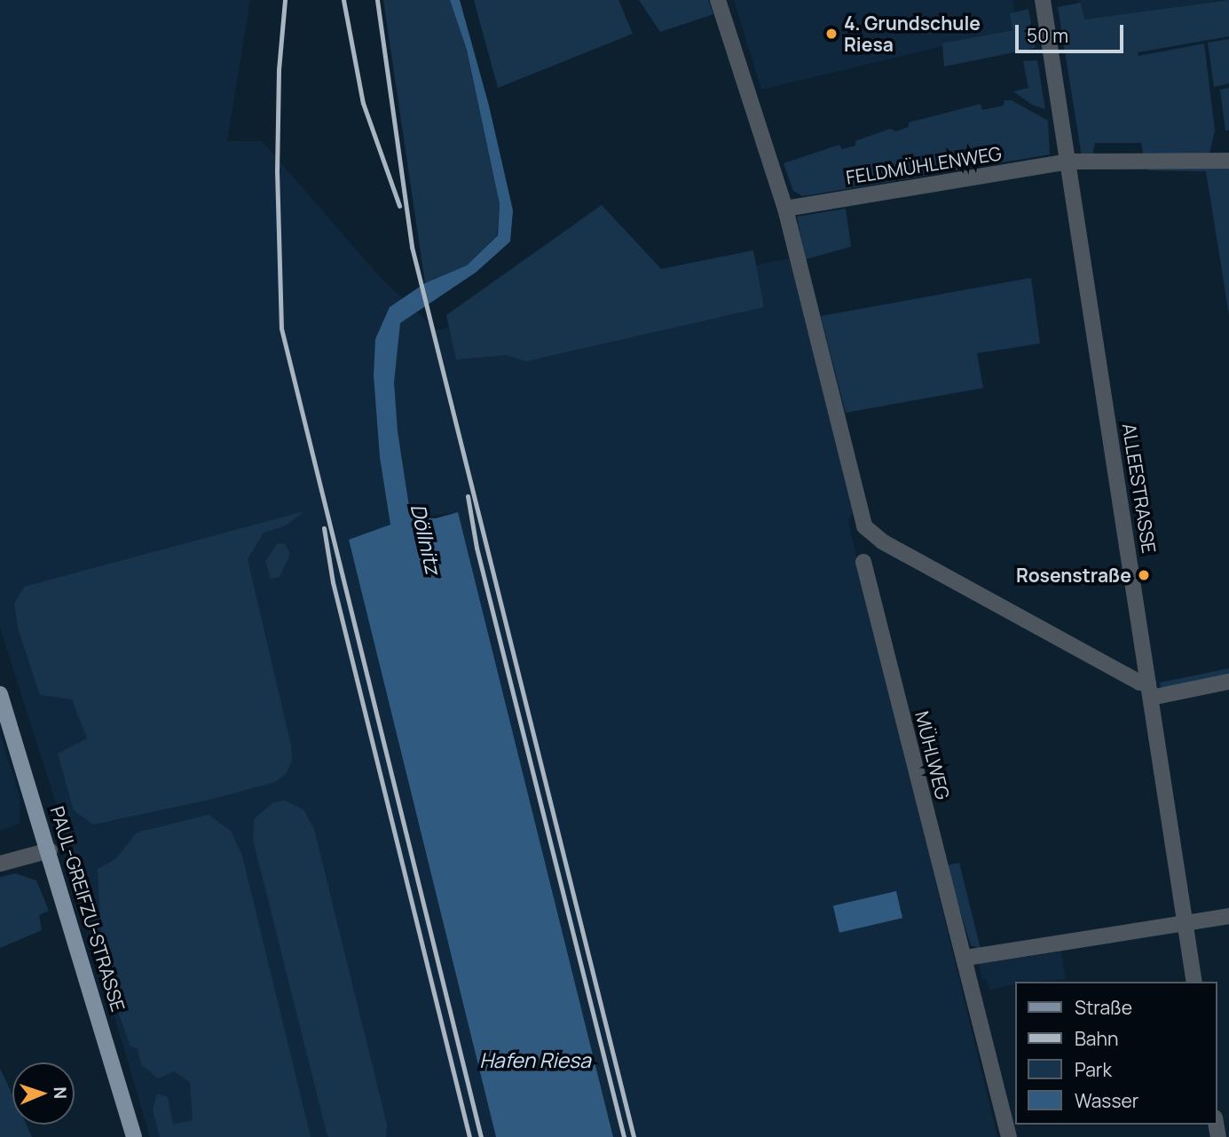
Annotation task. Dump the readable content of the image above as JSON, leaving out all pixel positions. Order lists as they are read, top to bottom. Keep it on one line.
{"streets":{"main road":["PAUL-GREIFZU-STRASSE"],"street":["FELDMÜHLENWEG","ALLEESTRASSE","MÜHLWEG"]},"crossings":[["FELDMÜHLENWEG","ALLEESTRASSE"]],"water":["Döllnitz","Hafen Riesa"],"places":["4. Grundschule Riesa","Rosenstraße"],"legend":["Straße","Bahn","Park","Wasser"],"scale_bar":"50 m","north":"right"}
